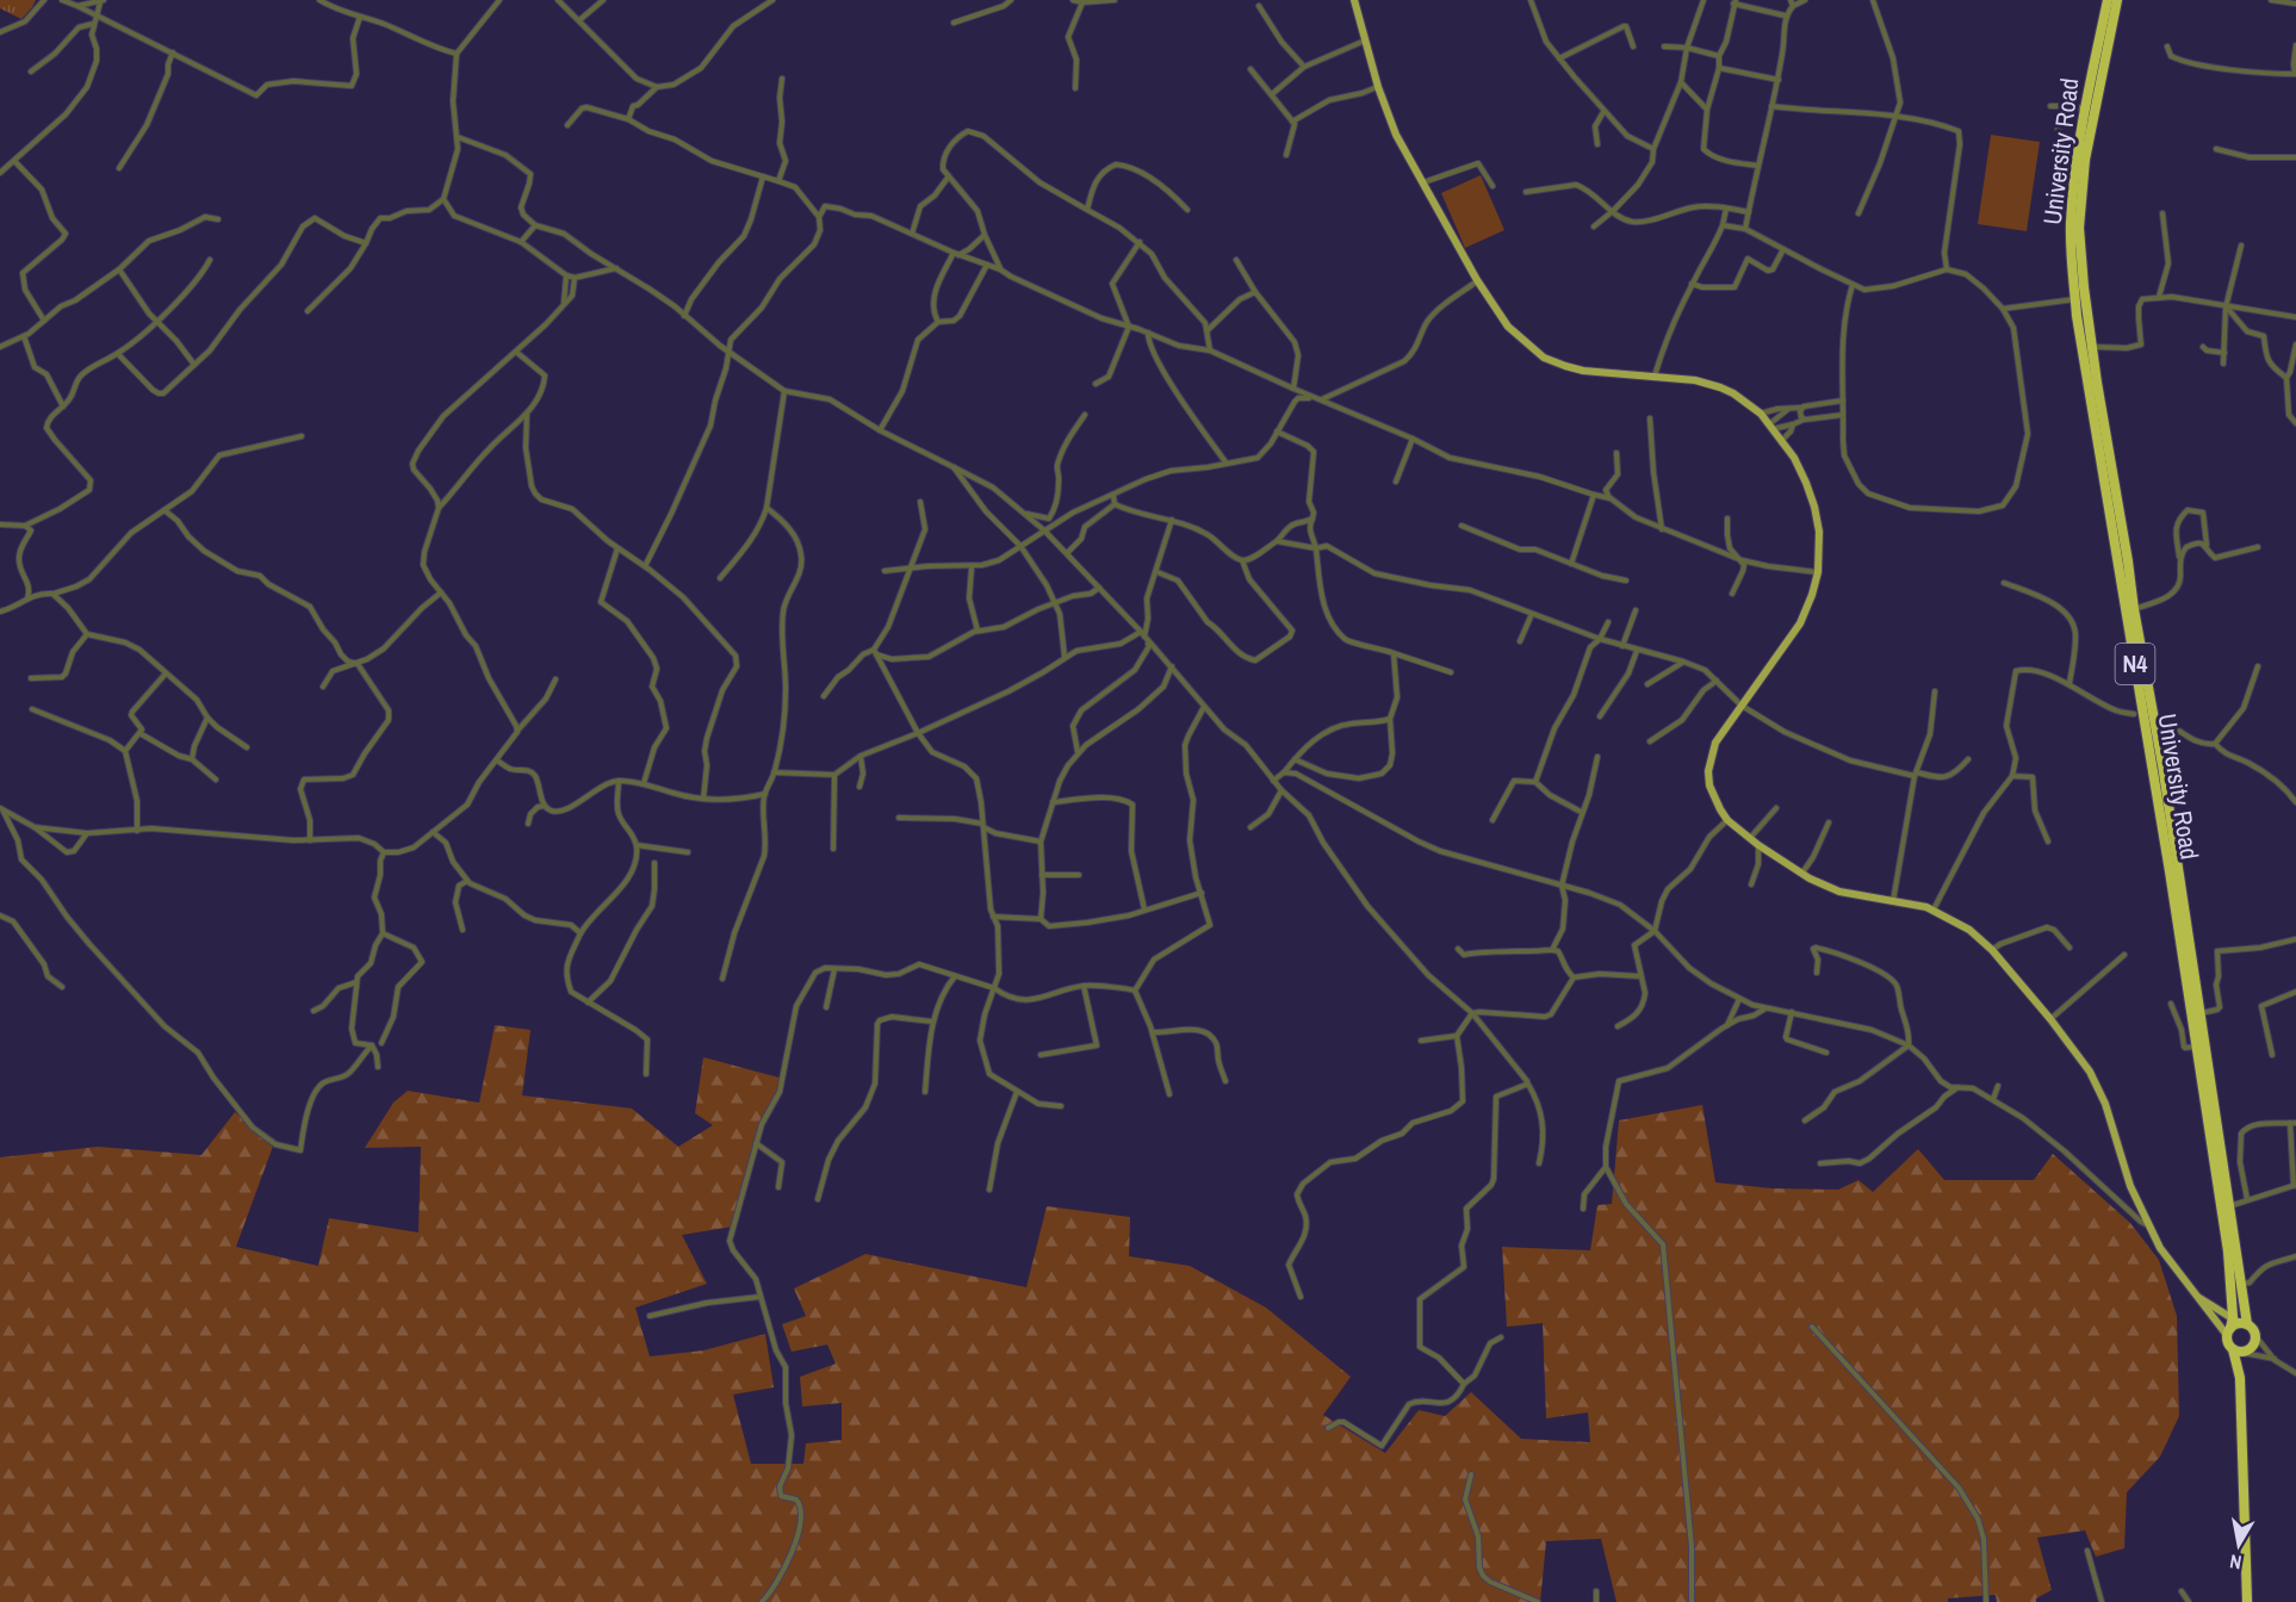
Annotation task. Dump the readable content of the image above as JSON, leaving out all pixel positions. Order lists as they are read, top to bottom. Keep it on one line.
{"streets":{"highway":["University Road","N4"]},"crossings":[["University Road","N4"]],"north":"bottom"}
